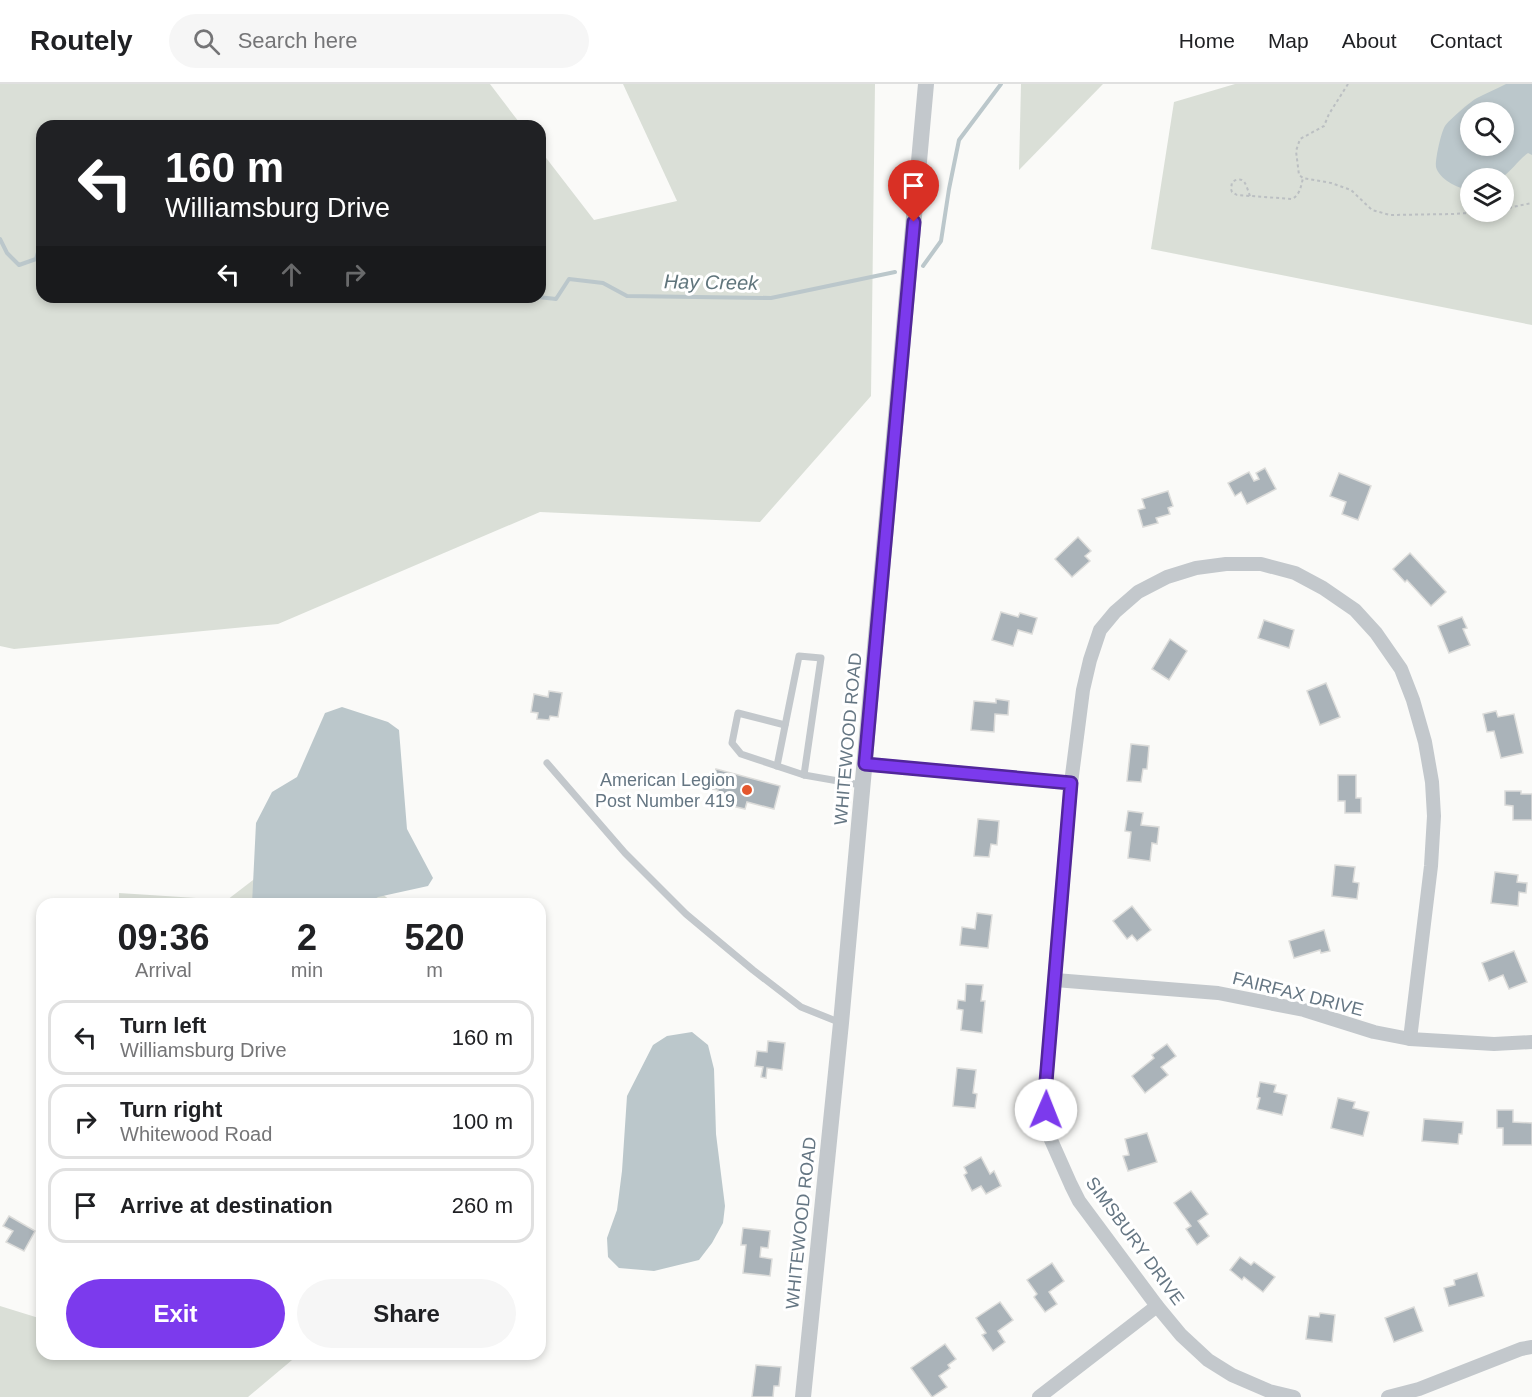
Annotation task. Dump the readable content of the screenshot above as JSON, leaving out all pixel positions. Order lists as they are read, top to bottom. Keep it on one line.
{"streets":{"street":["WHITEWOOD ROAD","FAIRFAX DRIVE","SIMSBURY DRIVE"]},"crossings":[["FAIRFAX DRIVE","SIMSBURY DRIVE"]],"water":["Hay Creek"],"places":["American Legion Post Number 419"],"page":{"header":"Routely","search":"Search here","nav":["Home","Map","About","Contact"],"turn":["160 m","Williamsburg Drive"],"eta":["09:36","Arrival","2","min","520","m"],"list":[{"name":"Turn left","note":"Williamsburg Drive","value":"160 m"},{"name":"Turn right","note":"Whitewood Road","value":"100 m"},{"name":"Arrive at destination","value":"260 m"}],"buttons":["Exit","Share"]}}
